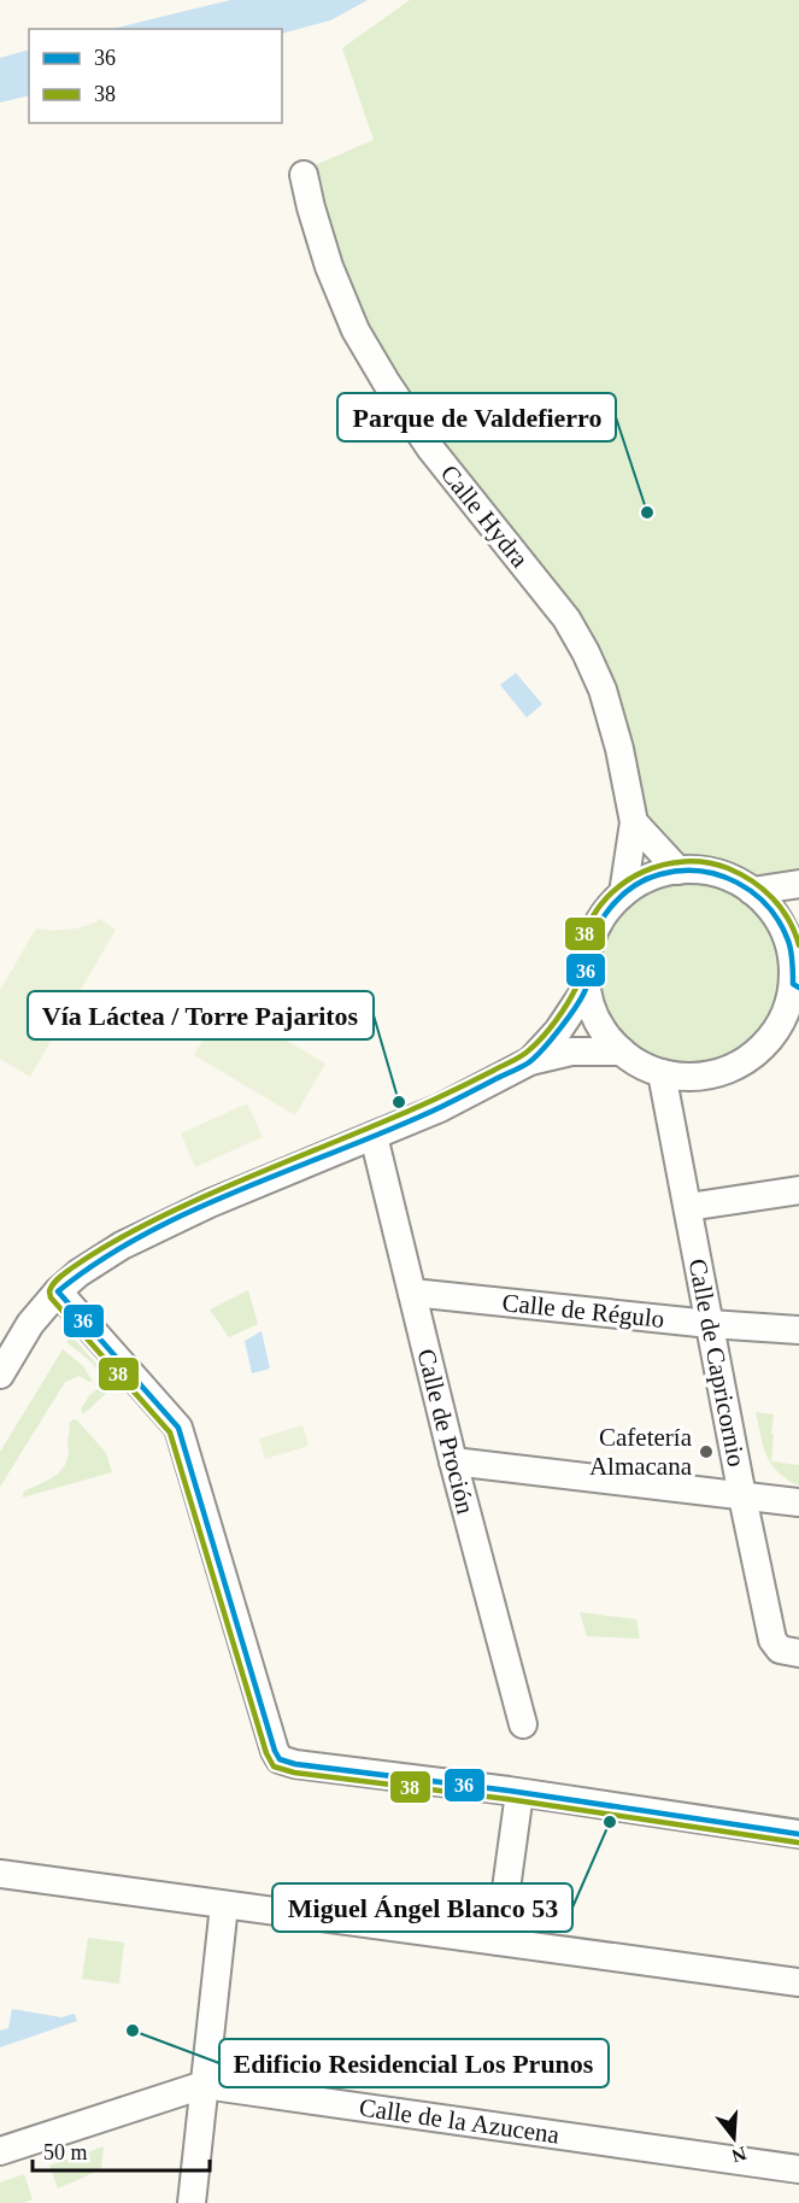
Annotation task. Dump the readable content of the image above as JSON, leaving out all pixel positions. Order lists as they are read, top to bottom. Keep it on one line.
{"streets":{"street":["Calle Hydra","Calle de Régulo","Calle de Capricornio","Calle de Proción","Calle de la Azucena"]},"crossings":[["Calle Hydra","Calle de Capricornio"],["Calle de Régulo","Calle de Capricornio"],["Calle de Régulo","Calle de Proción"]],"places":["Parque de Valdefierro","Vía Láctea / Torre Pajaritos","Cafetería Almacana","Miguel Ángel Blanco 53","Edificio Residencial Los Prunos"],"lines":["transit line 38","transit line 36"],"legend":["36","38"],"scale_bar":"50 m","north":"bottom"}
